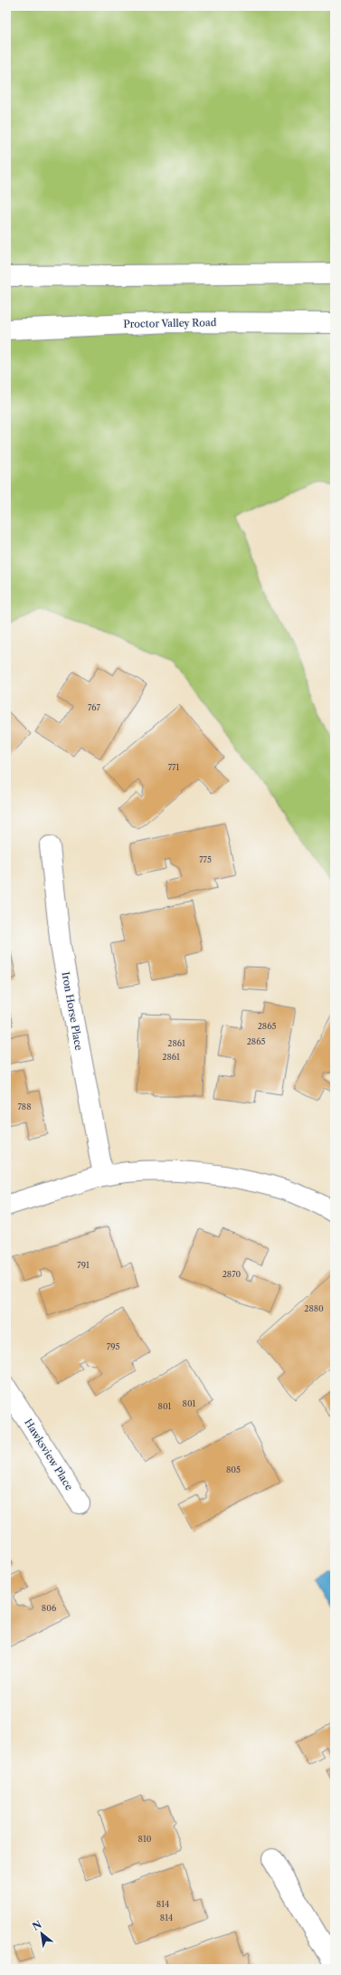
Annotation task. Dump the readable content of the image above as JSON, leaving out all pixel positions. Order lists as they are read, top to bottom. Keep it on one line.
{"streets":{"street":["Proctor Valley Road","Iron Horse Place","Hawksview Place"]},"house_numbers":["767","771","775","2865","2865","2861","2861","788","791","2870","2880","795","801","801","805","806","810","814","814"],"north":"top left"}
